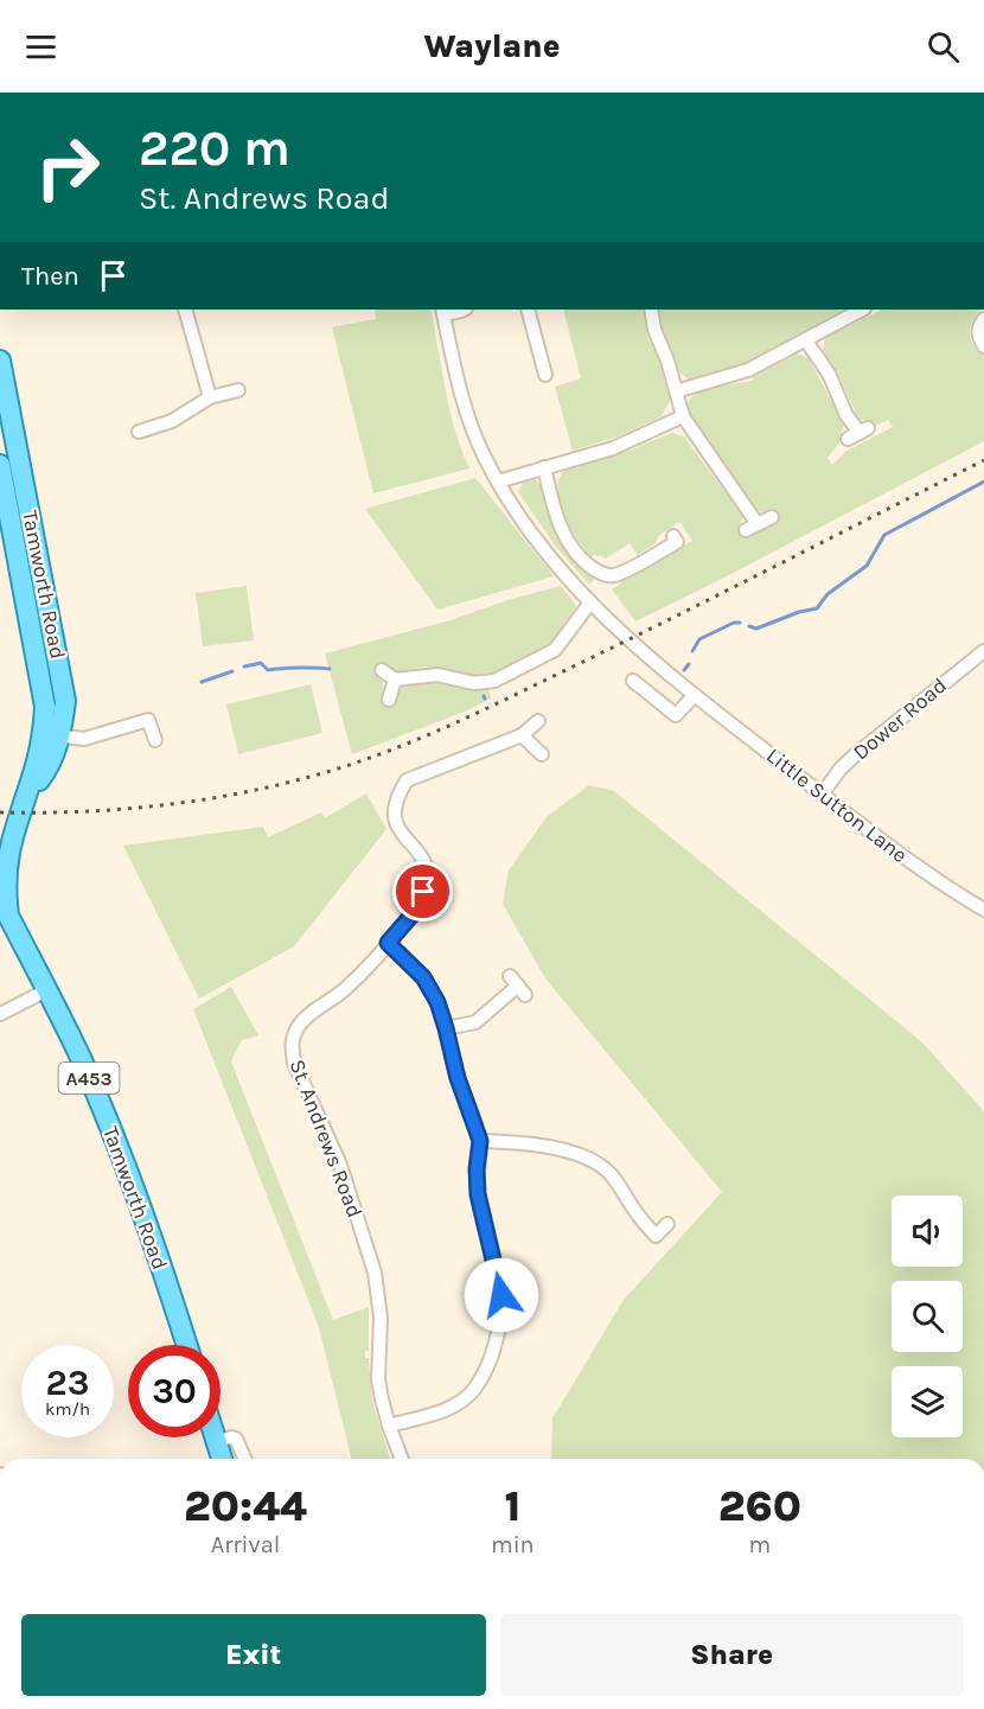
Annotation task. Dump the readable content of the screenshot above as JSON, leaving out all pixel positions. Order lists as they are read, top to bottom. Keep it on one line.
{"streets":{"main road":["Tamworth Road","A453"],"street":["Dower Road","Little Sutton Lane","St. Andrews Road"]},"crossings":[["Dower Road","Little Sutton Lane"]],"page":{"header":"Waylane","turn":["220 m","St. Andrews Road"],"then":"Then","speed":"23 km/h","limit":"30","eta":["20:44","Arrival","1","min","260","m"],"buttons":["Exit","Share"]}}
